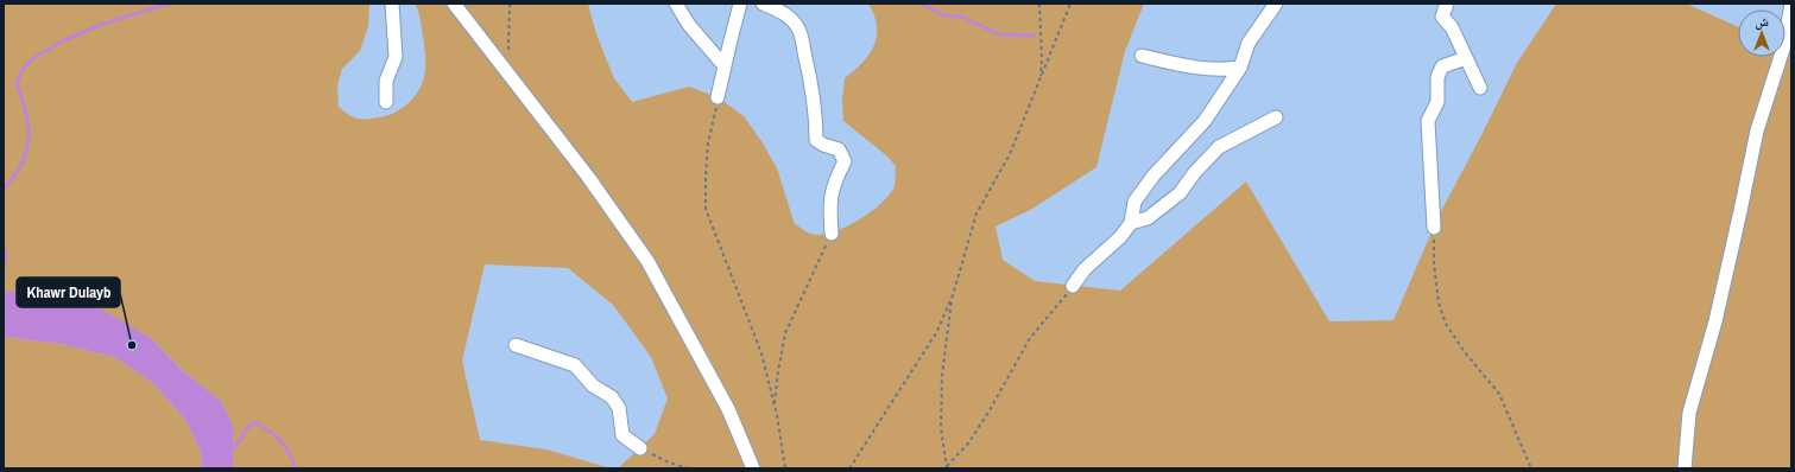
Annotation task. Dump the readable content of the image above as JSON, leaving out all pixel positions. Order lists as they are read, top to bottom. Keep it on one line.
{"places":["Khawr Dulayb"],"north":"top"}
